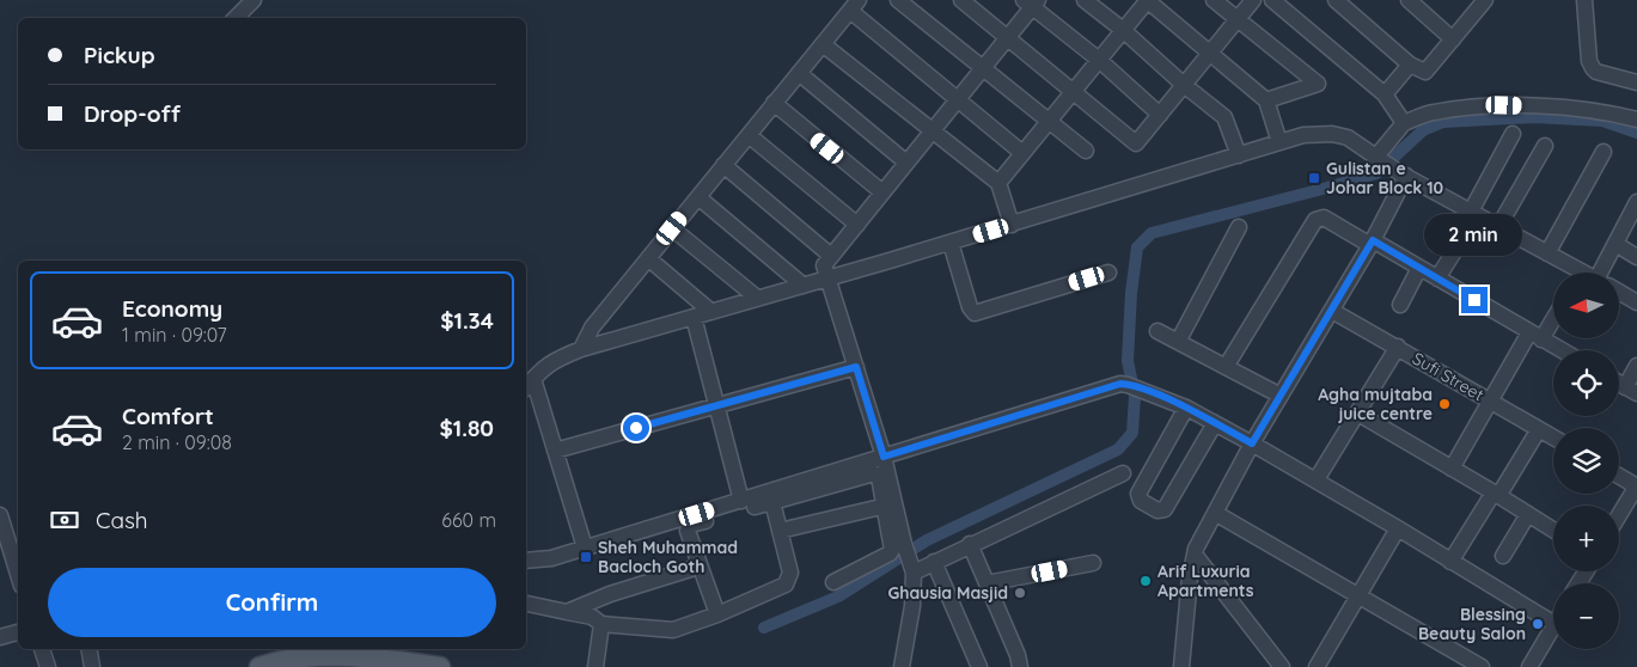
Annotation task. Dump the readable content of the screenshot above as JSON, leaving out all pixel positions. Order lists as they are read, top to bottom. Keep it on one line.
{"streets":{"street":["Sufi Street"]},"places":{"transit":["Gulistan e Johar Block 10","Sheh Muhammad Bacloch Goth"],"other":["Agha mujtaba juice centre","Arif Luxuria Apartments","Ghausia Masjid","Blessing Beauty Salon"]},"north":"left","page":{"banner":["Pickup","Drop-off"],"bubble":"2 min","list":[{"name":"Economy","note":"1 min · 09:07","value":"$1.34"},{"name":"Comfort","note":"2 min · 09:08","value":"$1.80"}],"map_buttons":["+","−"],"pay":["Cash","660 m"],"buttons":"Confirm"}}
